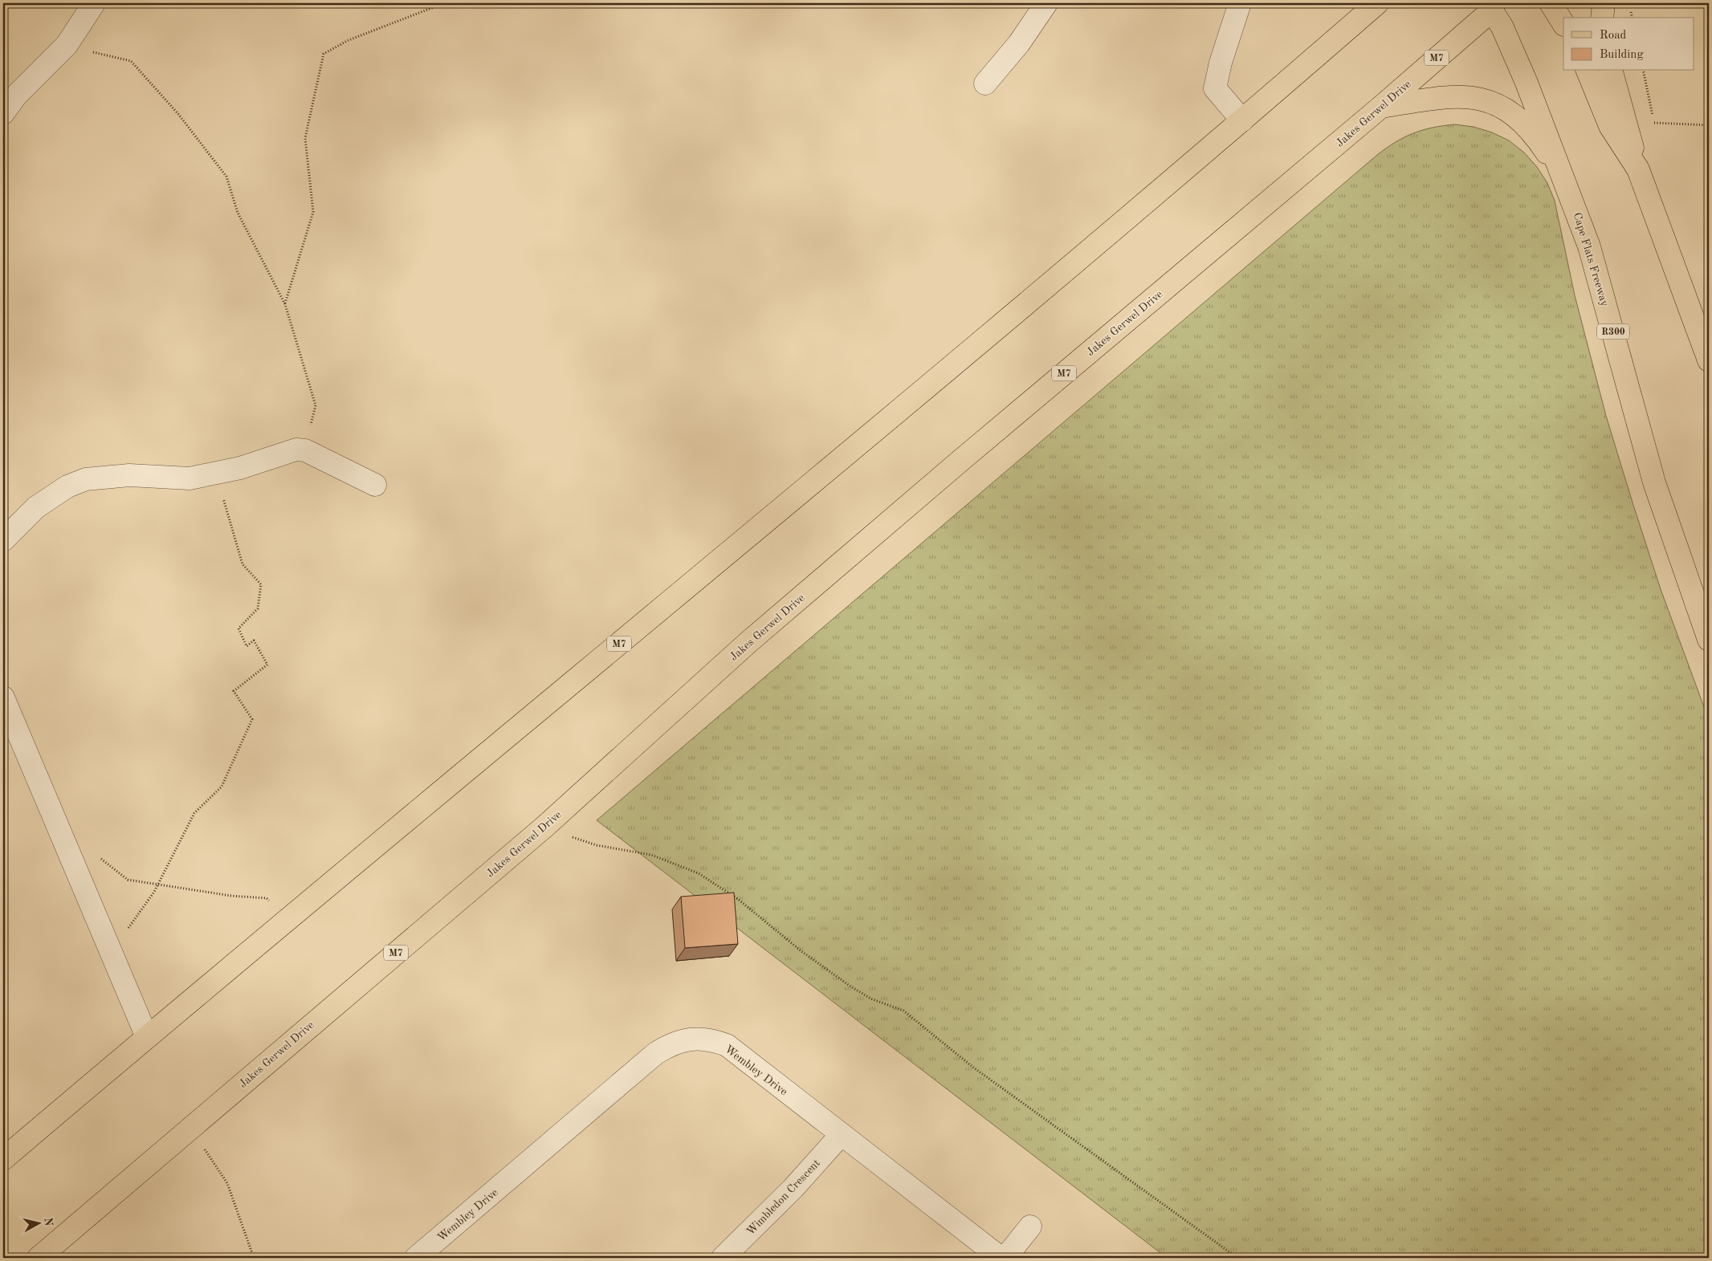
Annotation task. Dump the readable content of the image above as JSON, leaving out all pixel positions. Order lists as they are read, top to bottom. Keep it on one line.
{"streets":{"main road":["M7","Jakes Gerwel Drive","Cape Flats Freeway","R300"],"street":["Wembley Drive","Wimbledon Crescent"]},"crossings":[["Jakes Gerwel Drive","Cape Flats Freeway"],["Wembley Drive","Wimbledon Crescent"]],"legend":["Road","Building"],"north":"right"}
